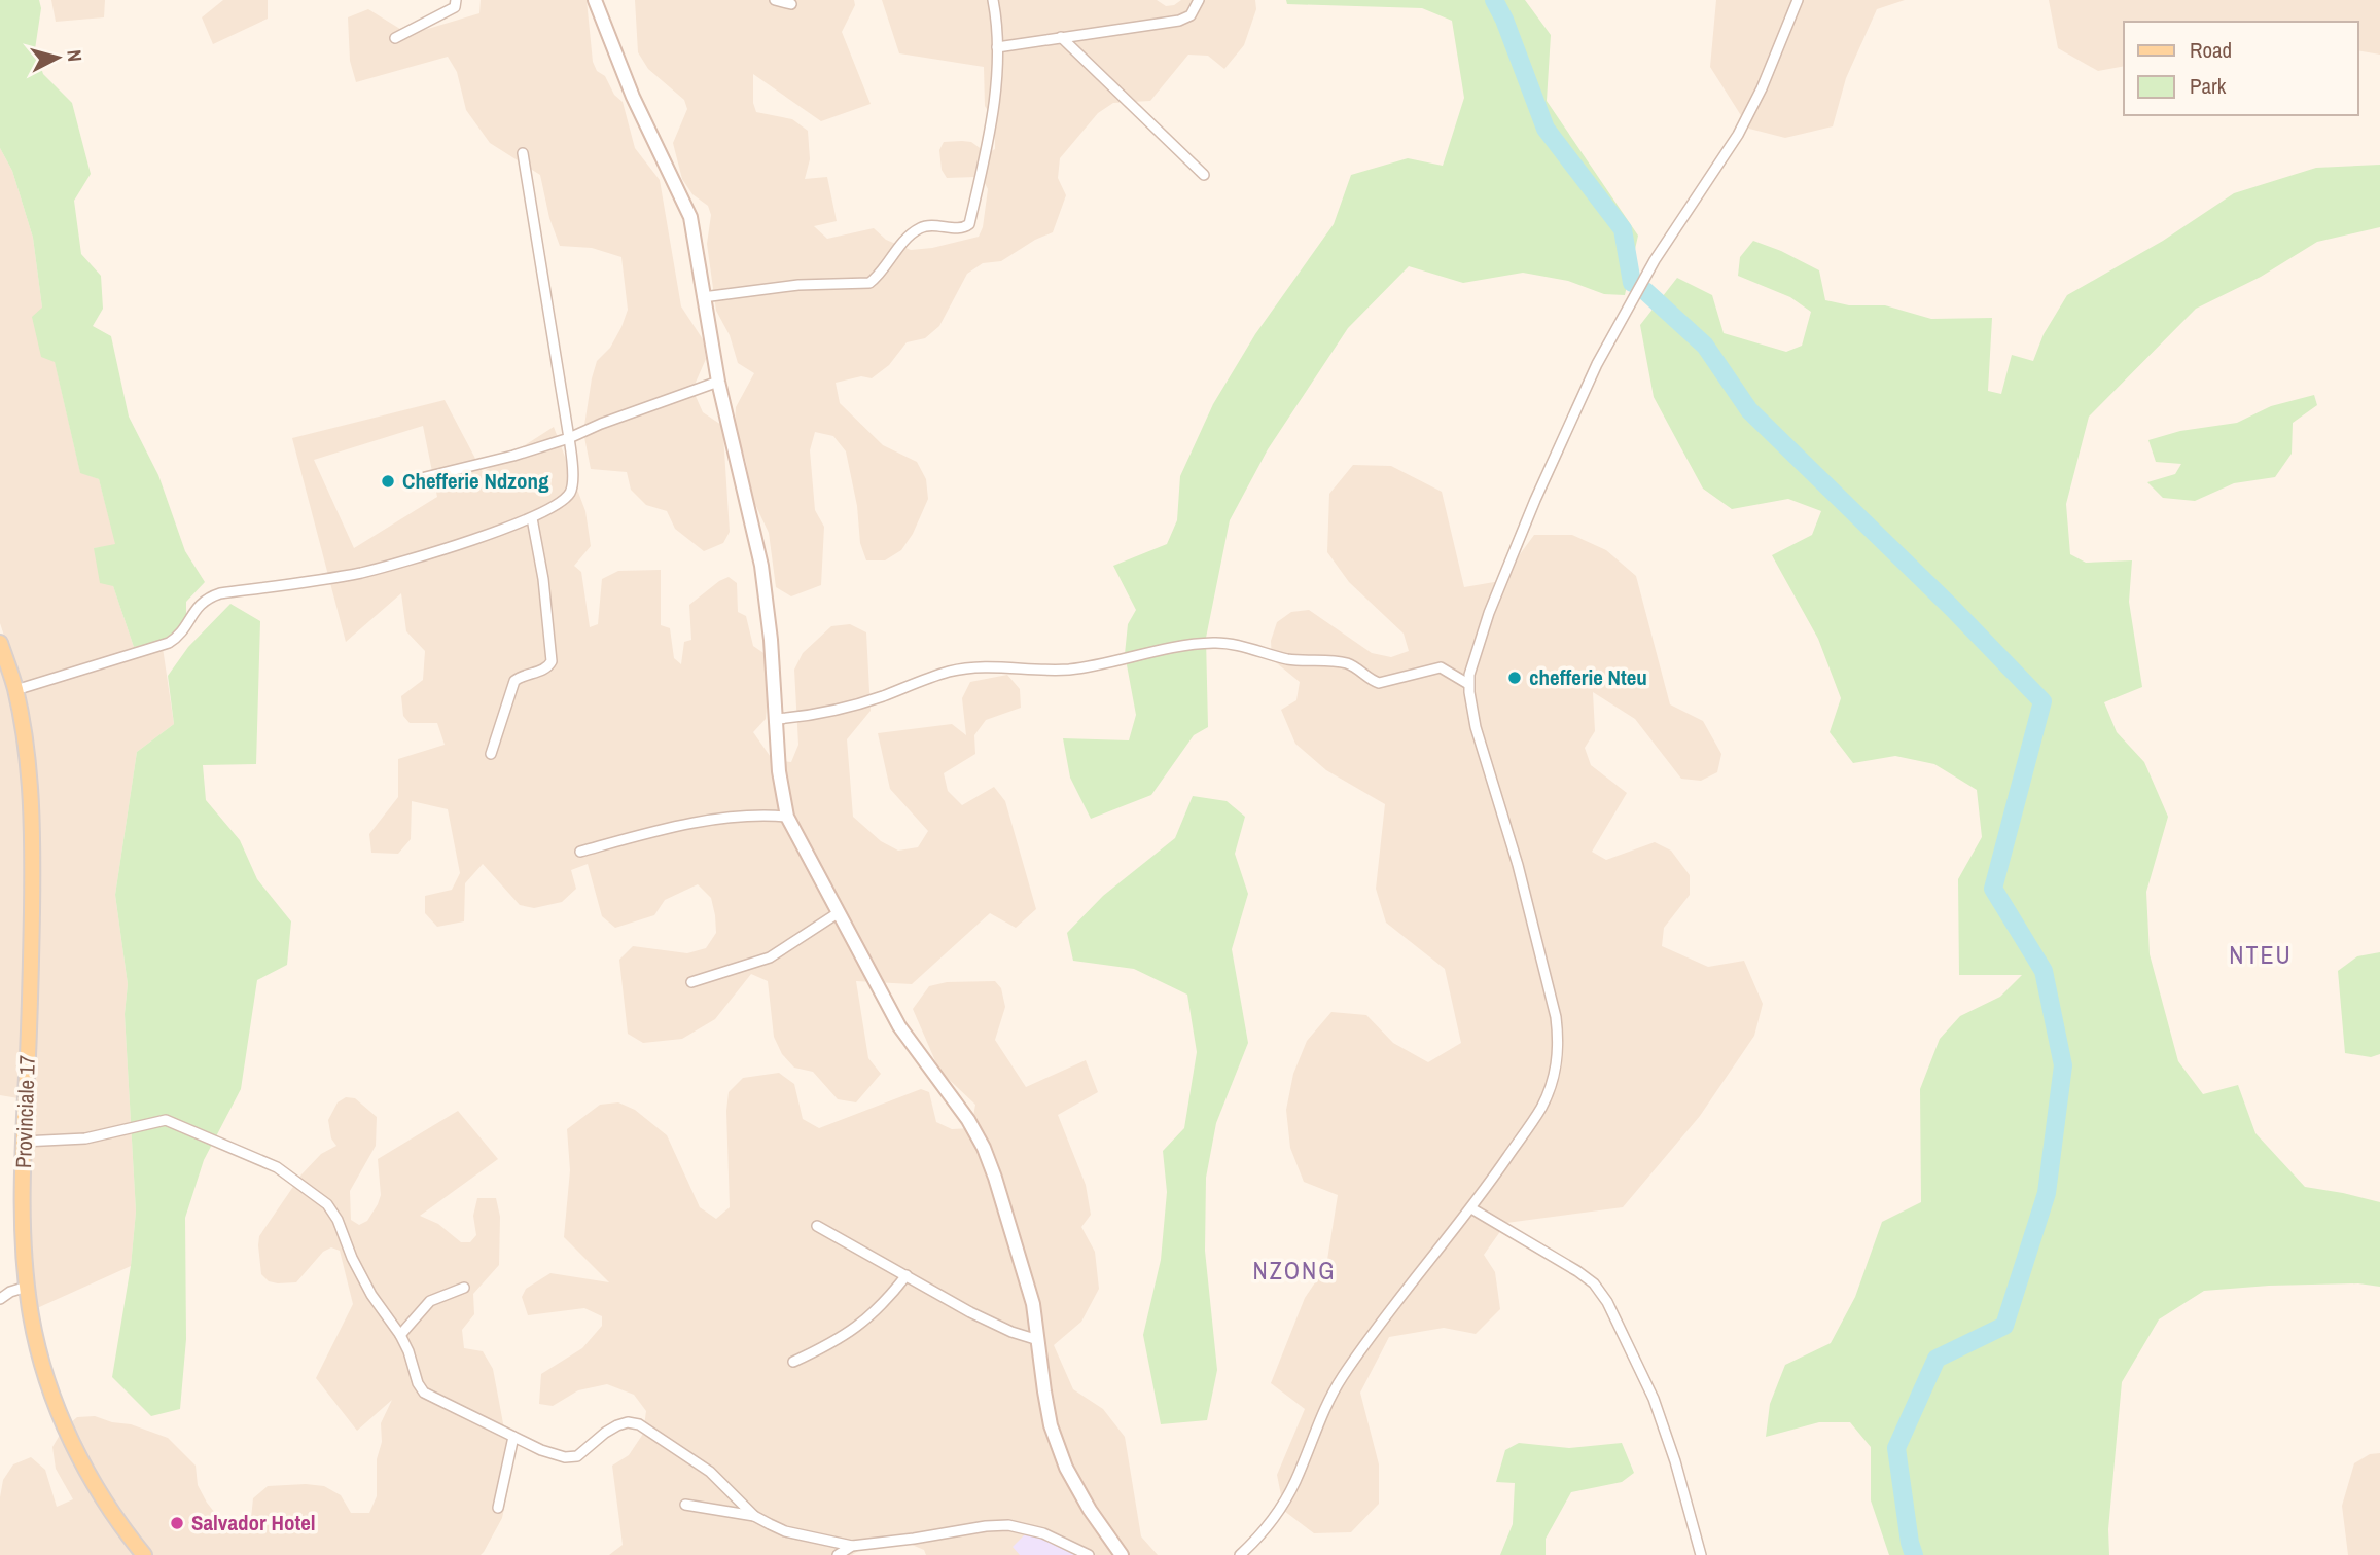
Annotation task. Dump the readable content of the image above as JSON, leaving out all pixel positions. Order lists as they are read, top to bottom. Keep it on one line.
{"streets":{"main road":["Provinciale 17"]},"districts":["NTEU","NZONG"],"places":["Chefferie Ndzong","chefferie Nteu","Salvador Hotel"],"legend":["Road","Park"],"north":"right"}
